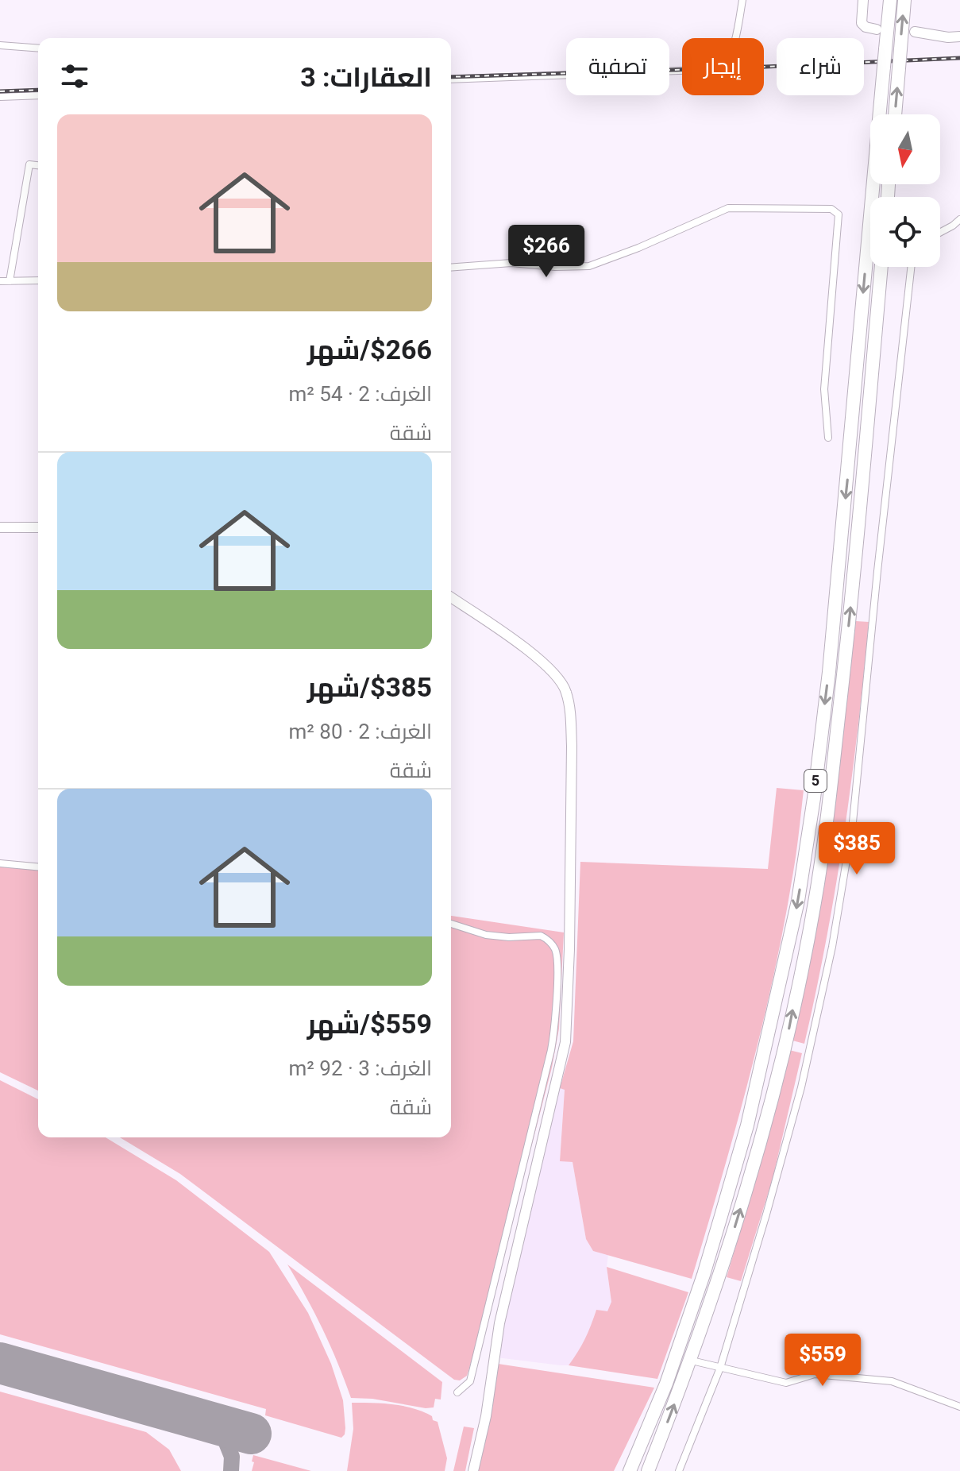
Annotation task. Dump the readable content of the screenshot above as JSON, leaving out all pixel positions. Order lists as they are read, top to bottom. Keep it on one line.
{"streets":{"highway":["5"]},"north":"bottom","page":{"chip":["شراء","إيجار","تصفية"],"heading":"العقارات: 3","list":[{"name":"$266/شهر","note":"الغرف: 2 · 54 m² · شقة"},{"name":"$385/شهر","note":"الغرف: 2 · 80 m² · شقة"},{"name":"$559/شهر","note":"الغرف: 3 · 92 m² · شقة"}],"price":["$266","$385","$559"]}}
